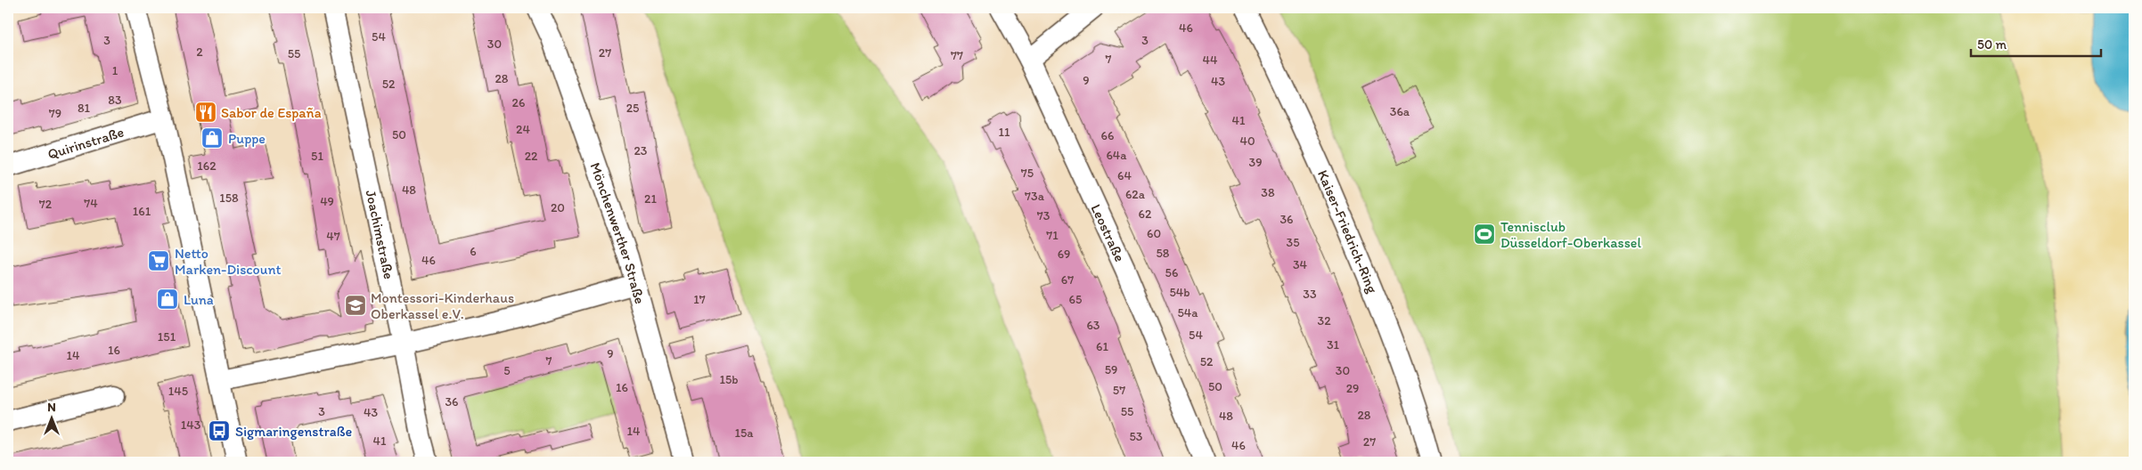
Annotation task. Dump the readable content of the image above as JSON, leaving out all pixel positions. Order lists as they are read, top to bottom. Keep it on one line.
{"streets":{"street":["Quirinstraße","Kaiser-Friedrich-Ring","Leostraße","Mönchenwerther Straße","Joachimstraße"]},"places":{"restaurant":["Sabor de España"],"shop":["Puppe","Luna"],"sports":["Tennisclub Düsseldorf-Oberkassel"],"supermarket":["Netto Marken-Discount"],"school or university":["Montessori-Kinderhaus Oberkassel e.V."],"bus stop":["Sigmaringenstraße"]},"house_numbers":["46","54","3","3","30","2","27","55","77","7","44","1","28","9","43","52","83","26","81","25","36a","79","41","24","11","50","66","40","23","64a","51","22","39","162","75","64","48","38","62a","73a","158","21","49","74","72","20","161","62","73","36","60","71","47","35","6","58","69","46","34","56","67","54b","33","17","65","54a","32","63","54","151","31","61","16","9","14","7","52","59","5","30","15b","50","16","29","57","145","36","3","55","43","28","48","143","14","15a","53","41","27","46"],"scale_bar":"50 m","north":"top"}
